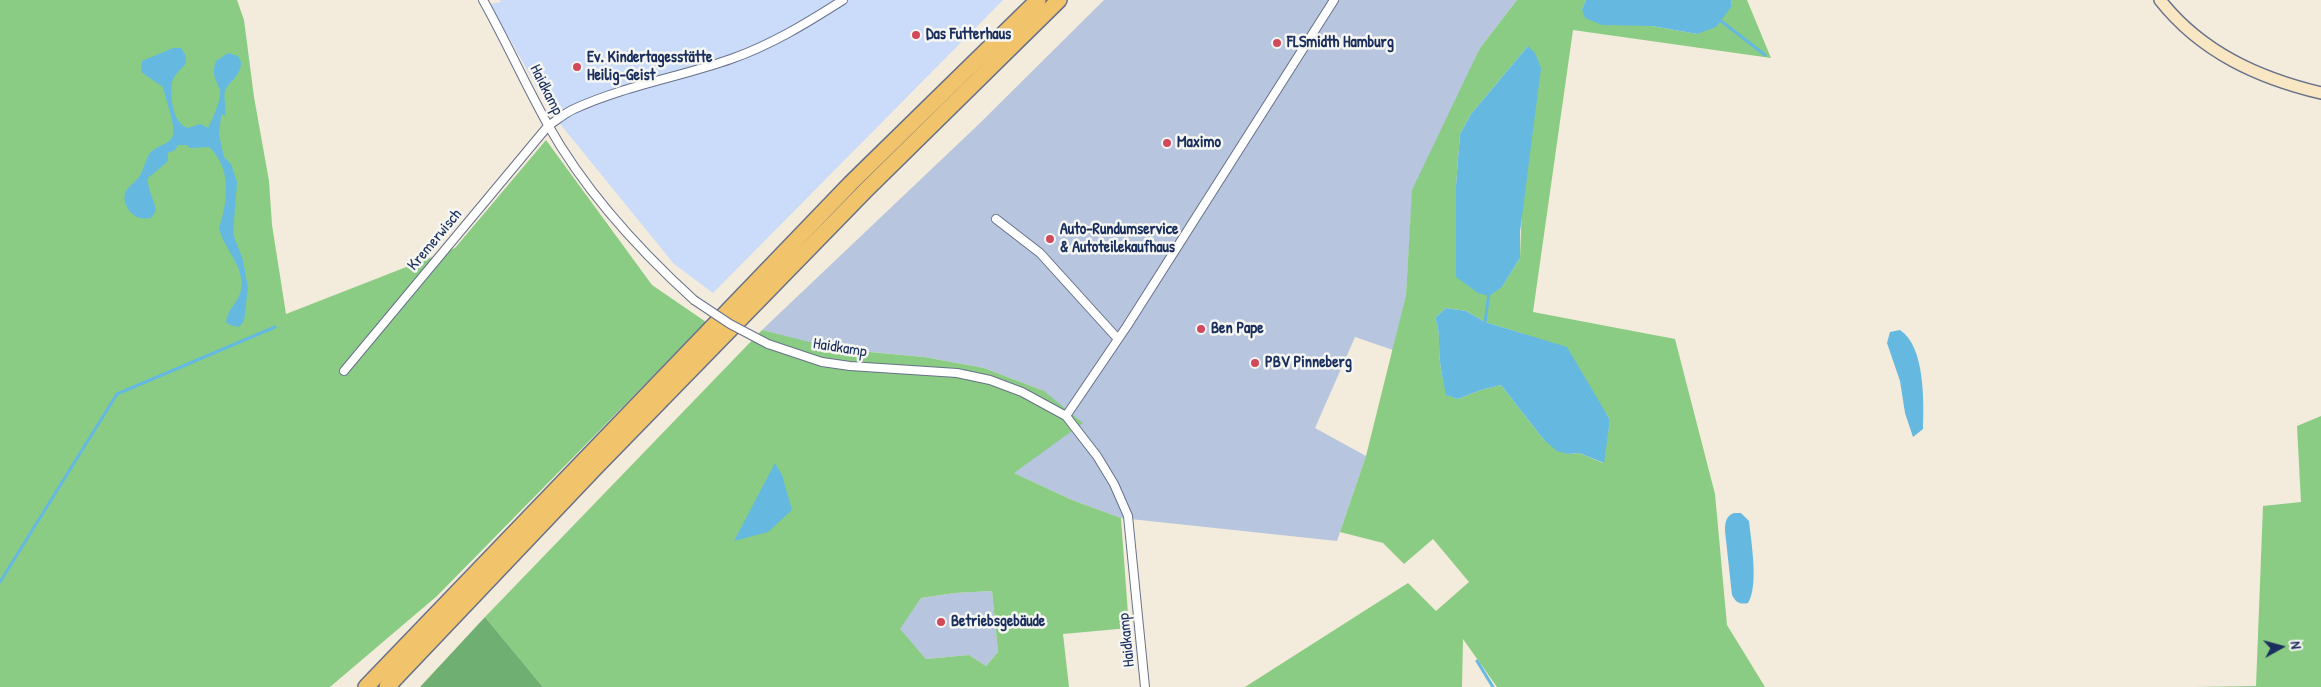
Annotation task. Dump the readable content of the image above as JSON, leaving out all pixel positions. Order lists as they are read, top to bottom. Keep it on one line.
{"streets":{"street":["Haidkamp","Kremerwisch"]},"crossings":[["Haidkamp","Kremerwisch"]],"places":["Das Futterhaus","FLSmidth Hamburg","Ev. Kindertagesstätte Heilig-Geist","Maximo","Auto-Rundumservice & Autoteilekaufhaus","Ben Pape","PBV Pinneberg","Betriebsgebäude"],"north":"right"}
